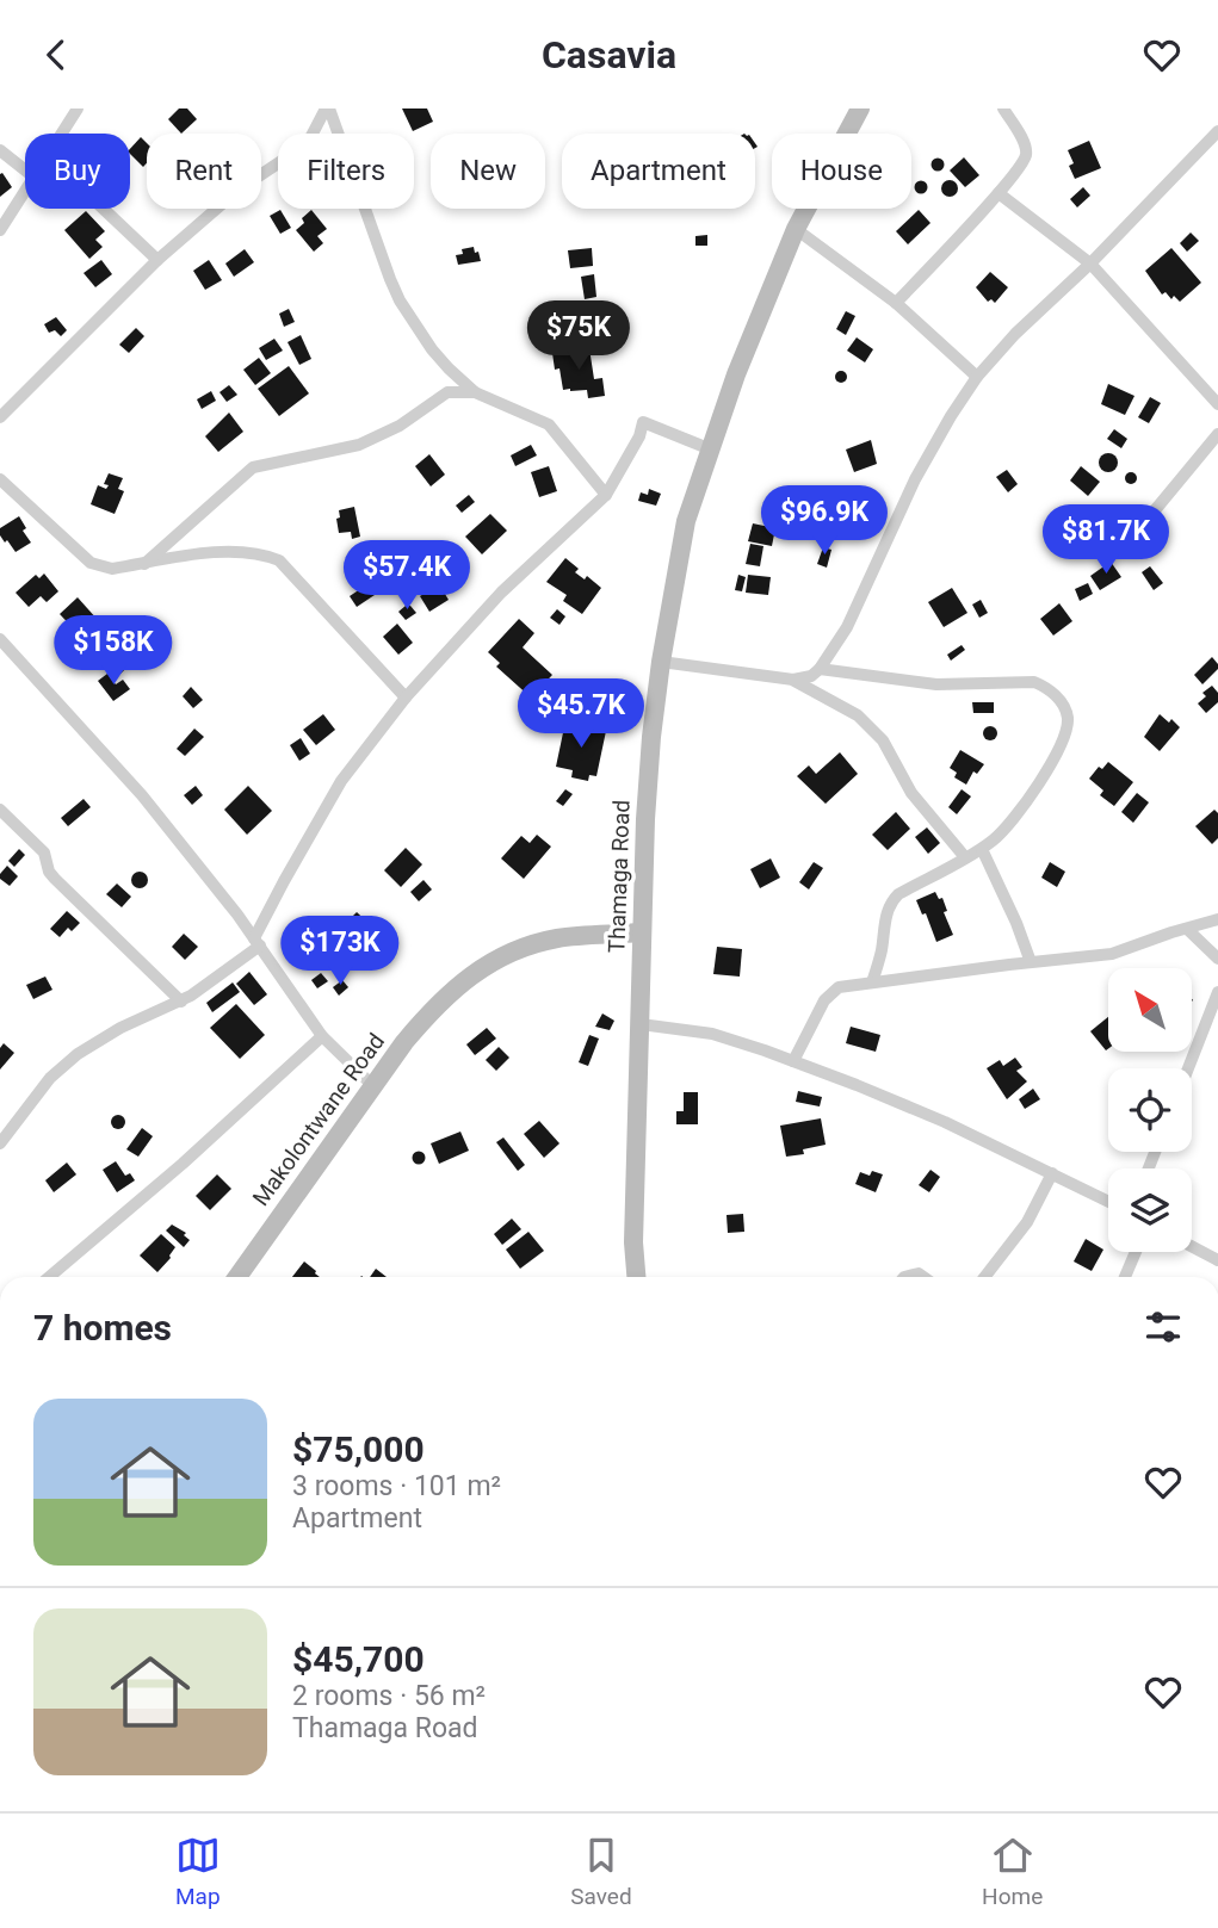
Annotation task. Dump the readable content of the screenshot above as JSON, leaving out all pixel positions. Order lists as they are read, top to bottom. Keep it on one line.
{"streets":{"main road":["Thamaga Road","Makolontwane Road"]},"crossings":[["Thamaga Road","Makolontwane Road"]],"north":"top left","page":{"header":"Casavia","chip":["Buy","Rent","Filters","New","Apartment","House"],"price":["$75K","$96.9K","$81.7K","$57.4K","$158K","$45.7K","$173K"],"heading":"7 homes","list":[{"name":"$75,000","note":"3 rooms · 101 m² · Apartment"},{"name":"$45,700","note":"2 rooms · 56 m² · Thamaga Road"}],"tabs":["Map","Saved","Home"]}}
